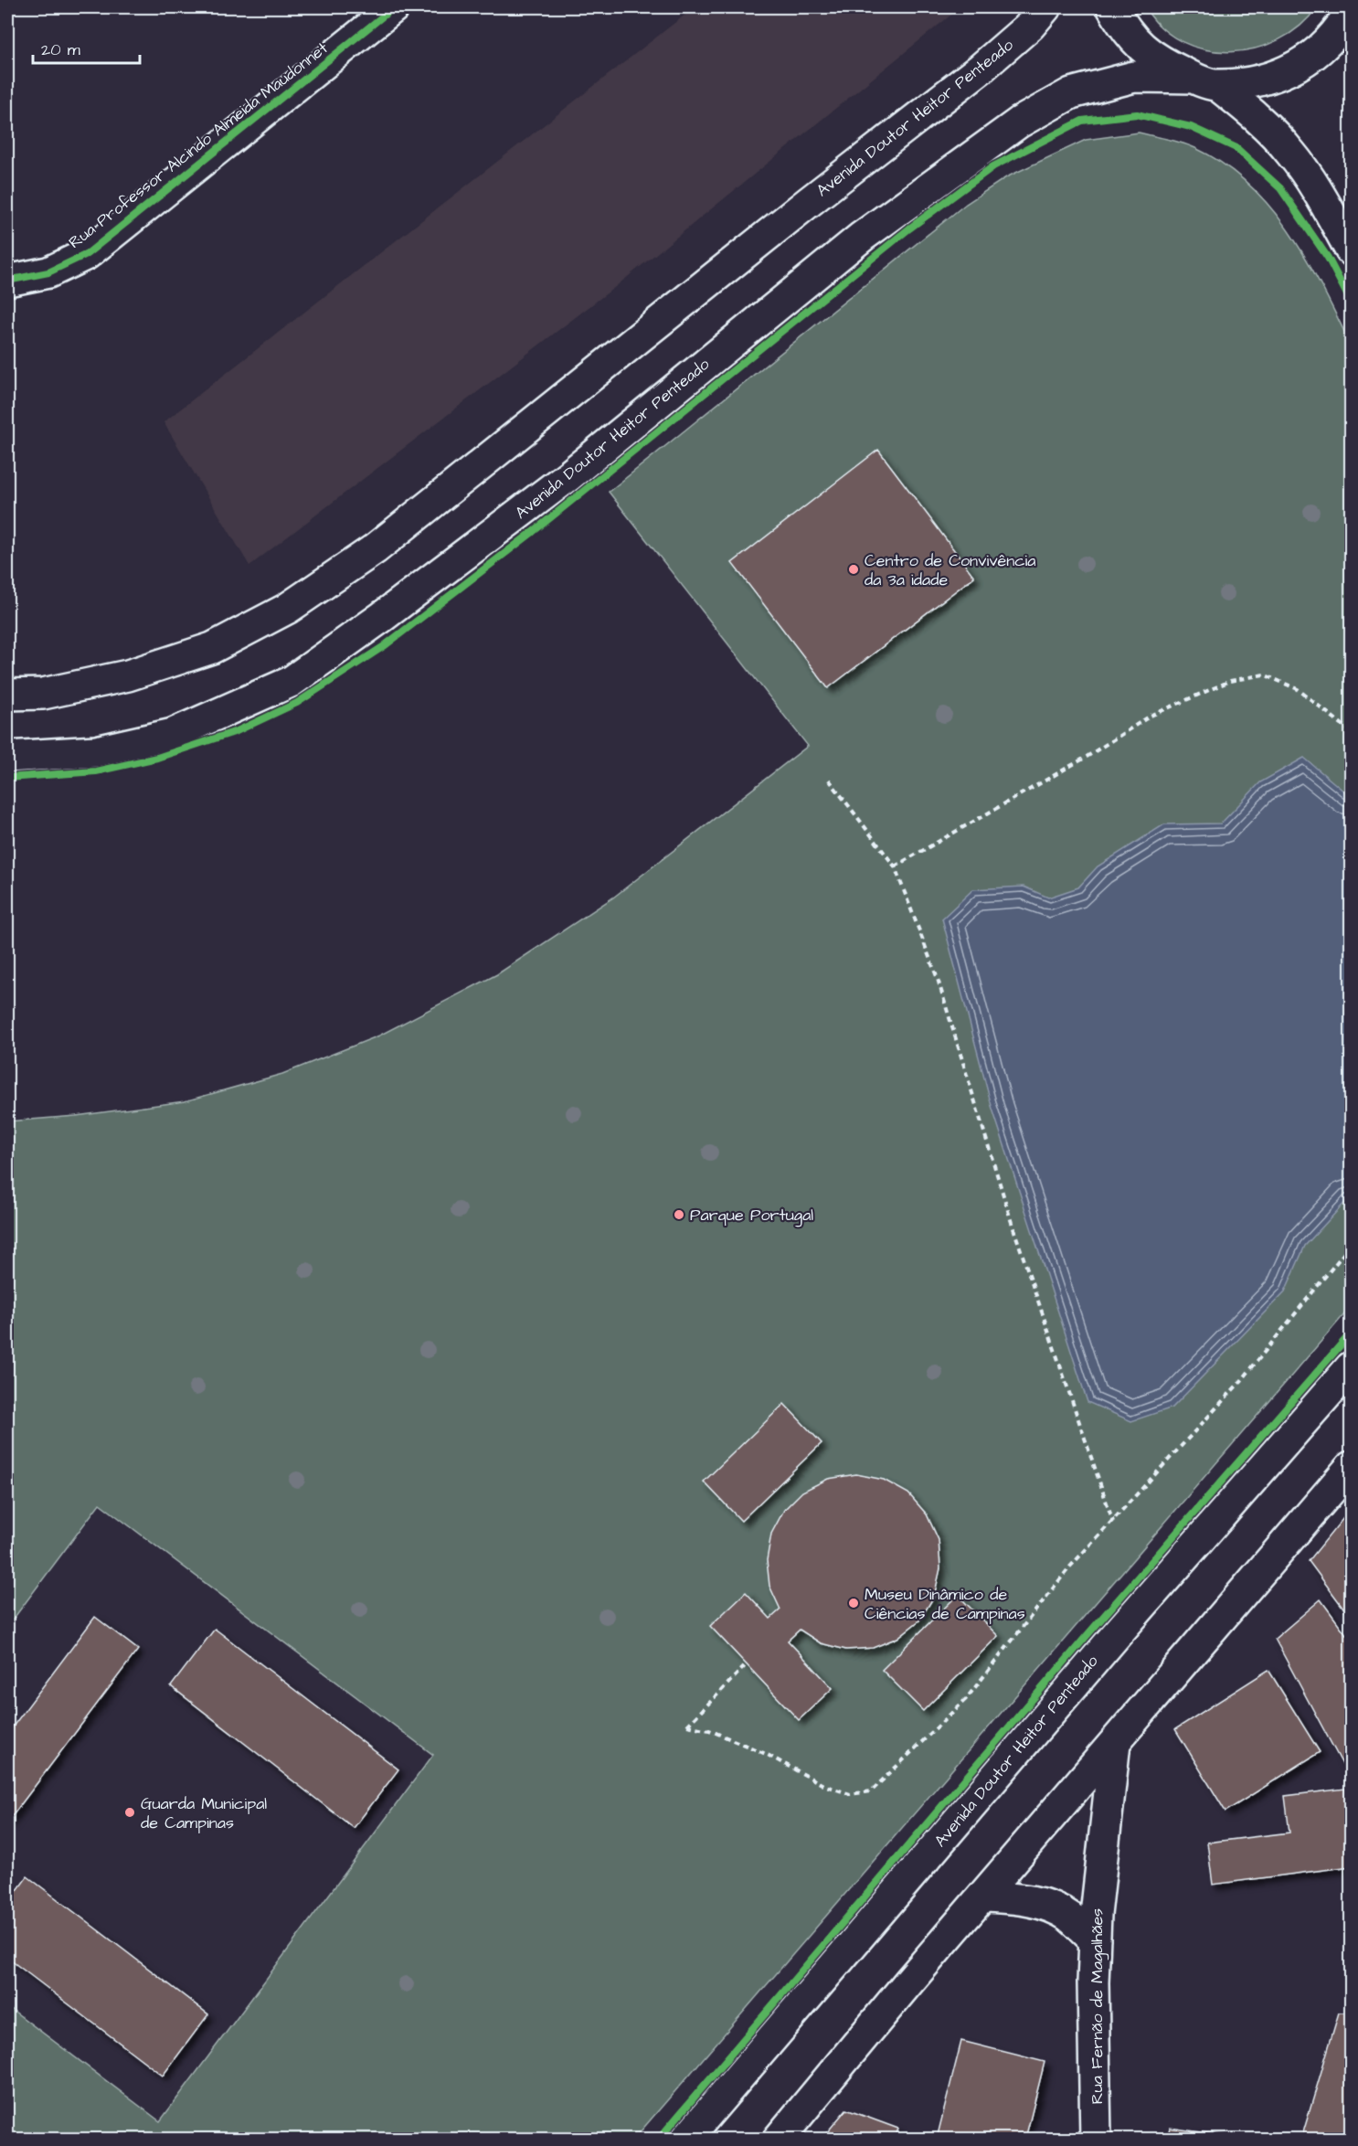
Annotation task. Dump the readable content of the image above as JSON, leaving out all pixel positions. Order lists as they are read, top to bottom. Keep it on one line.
{"streets":{"main road":["Avenida Doutor Heitor Penteado","Rua Professor Alcindo Almeida Maudonnet","Rua Fernão de Magalhães"]},"places":["Centro de Convivência da 3a idade","Parque Portugal","Museu Dinâmico de Ciências de Campinas","Guarda Municipal de Campinas"],"scale_bar":"20 m"}
